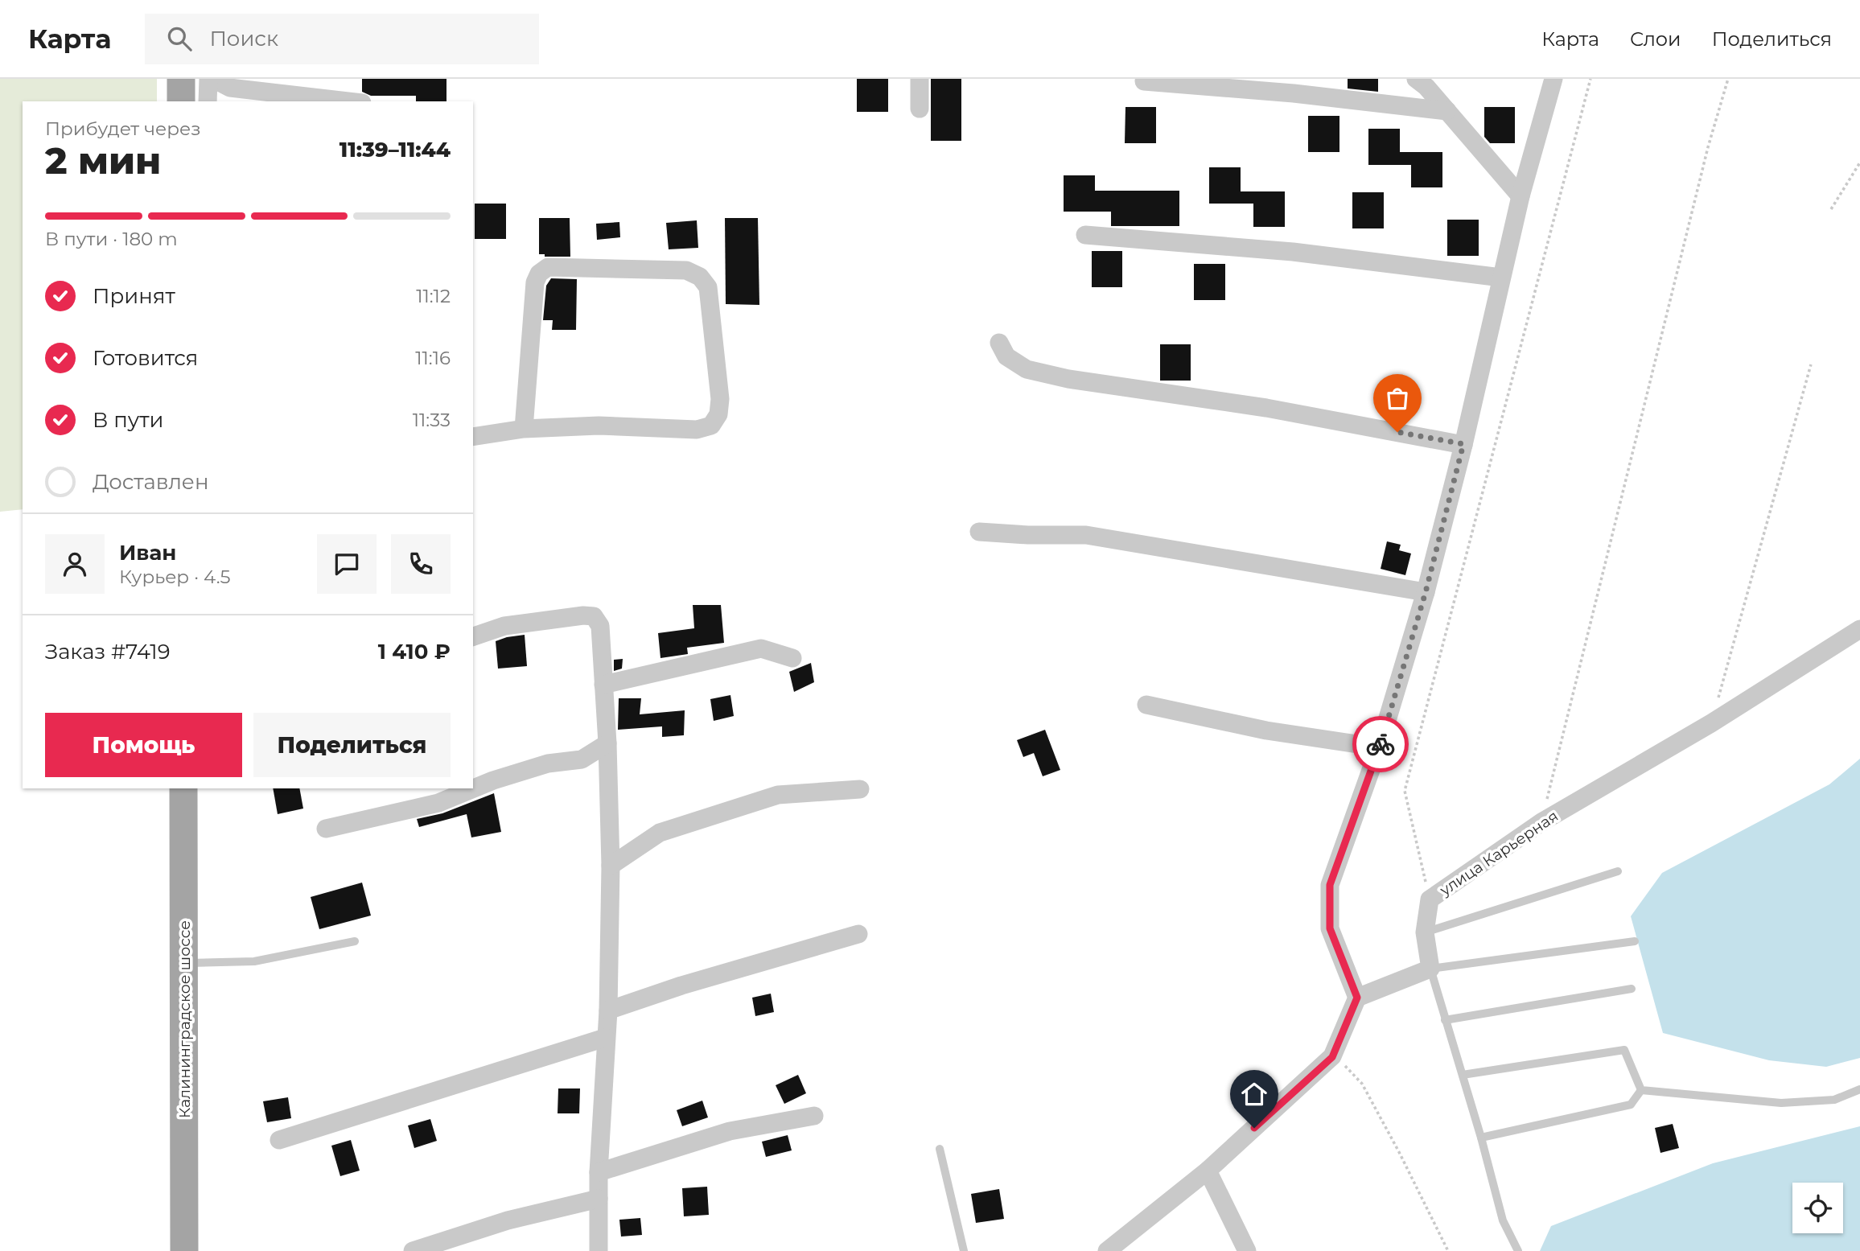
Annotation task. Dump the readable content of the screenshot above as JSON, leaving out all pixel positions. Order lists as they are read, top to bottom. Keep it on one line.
{"streets":{"main road":["Калининградское шоссе"],"street":["улица Карьерная"]},"page":{"header":"Карта","search":"Поиск","nav":["Карта","Слои","Поделиться"],"heading":["2 мин","Прибудет через","11:39–11:44"],"panel":["Иван","Курьер · 4.5","Заказ #7419","1 410 ₽"],"bar":"В пути · 180 m","list":[["Принят","11:12"],["Готовится","11:16"],["В пути","11:33"],"Доставлен"],"buttons":["Помощь","Поделиться"]}}
